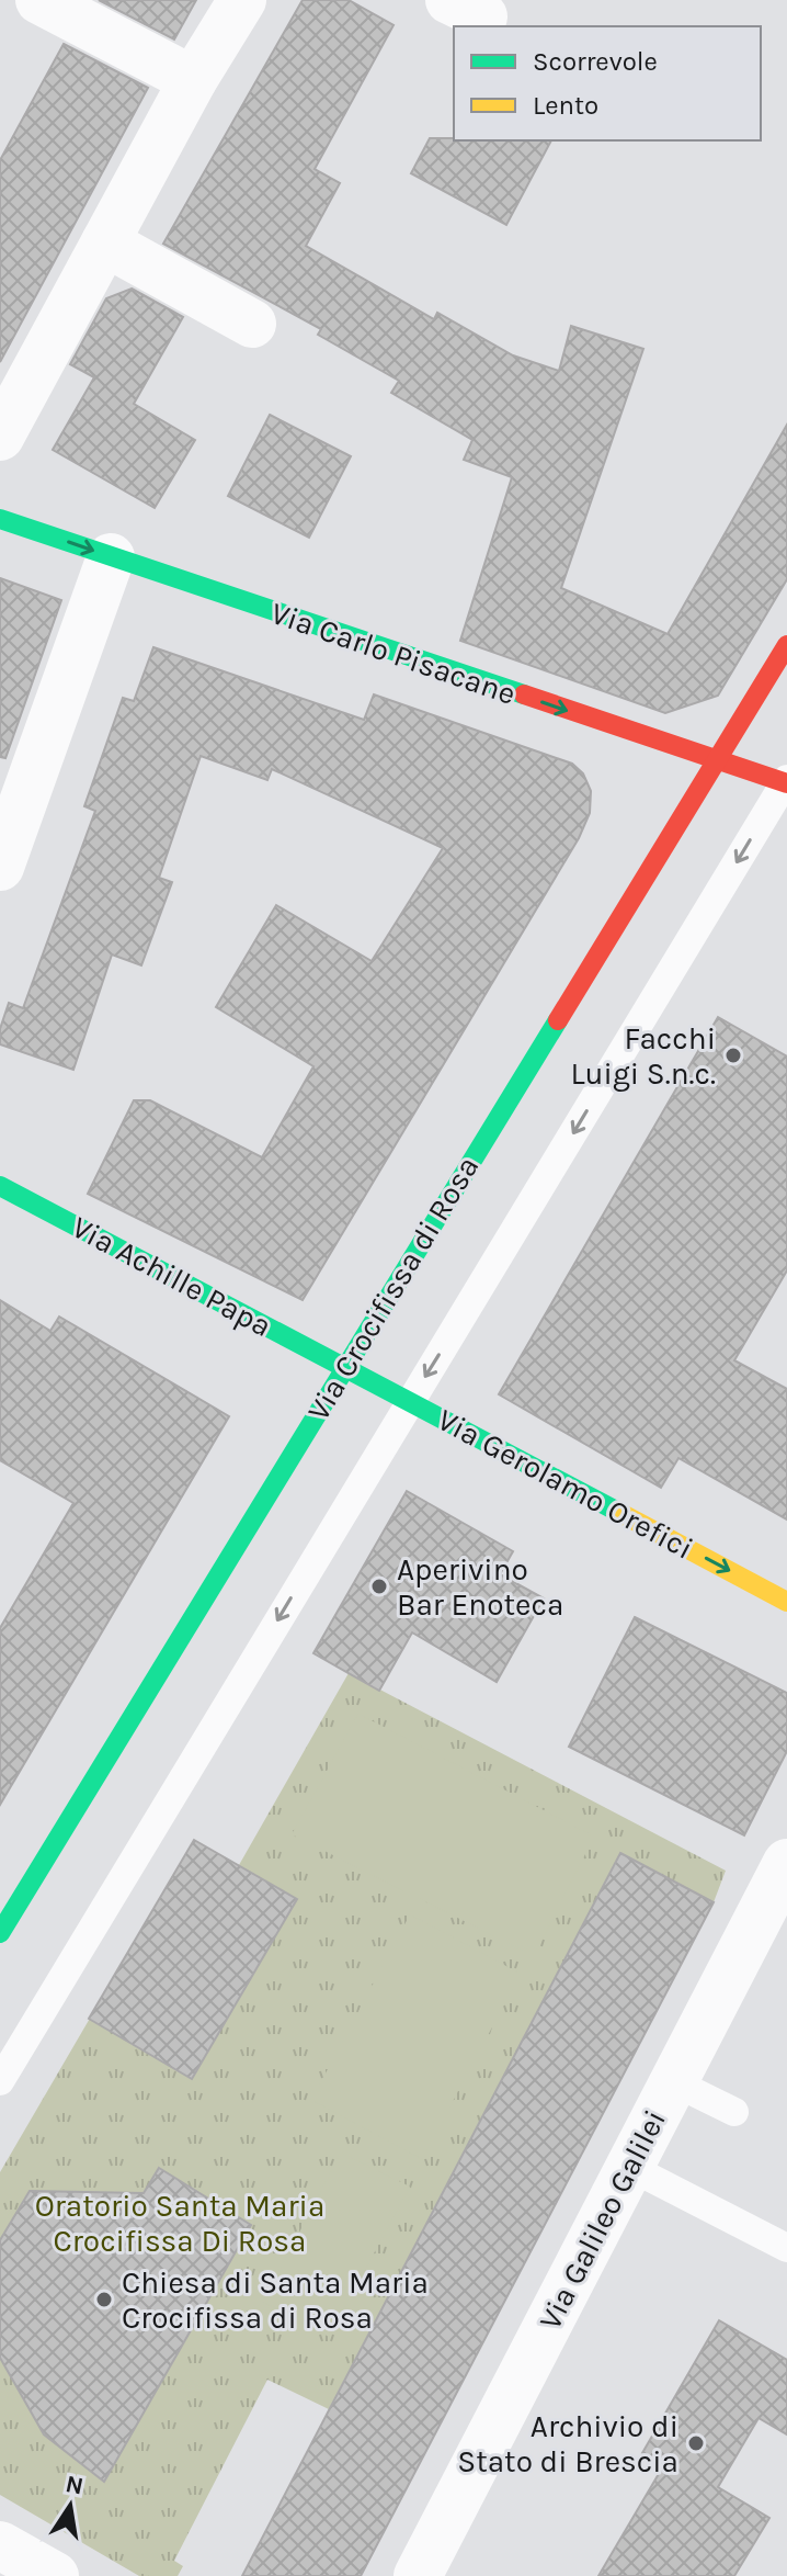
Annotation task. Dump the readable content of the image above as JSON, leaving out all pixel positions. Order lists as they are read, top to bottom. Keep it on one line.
{"streets":{"street":["Via Carlo Pisacane","Via Achille Papa","Via Crocifissa di Rosa","Via Gerolamo Orefici","Via Galileo Galilei"]},"crossings":[["Via Carlo Pisacane","Via Crocifissa di Rosa"],["Via Achille Papa","Via Crocifissa di Rosa"],["Via Achille Papa","Via Gerolamo Orefici"],["Via Crocifissa di Rosa","Via Gerolamo Orefici"]],"one_way":["Via Carlo Pisacane","Via Gerolamo Orefici"],"parks":["Oratorio Santa Maria Crocifissa Di Rosa"],"places":["Facchi Luigi S.n.c.","Aperivino Bar Enoteca","Chiesa di Santa Maria Crocifissa di Rosa","Archivio di Stato di Brescia"],"legend":["Scorrevole","Lento"],"north":"top"}
